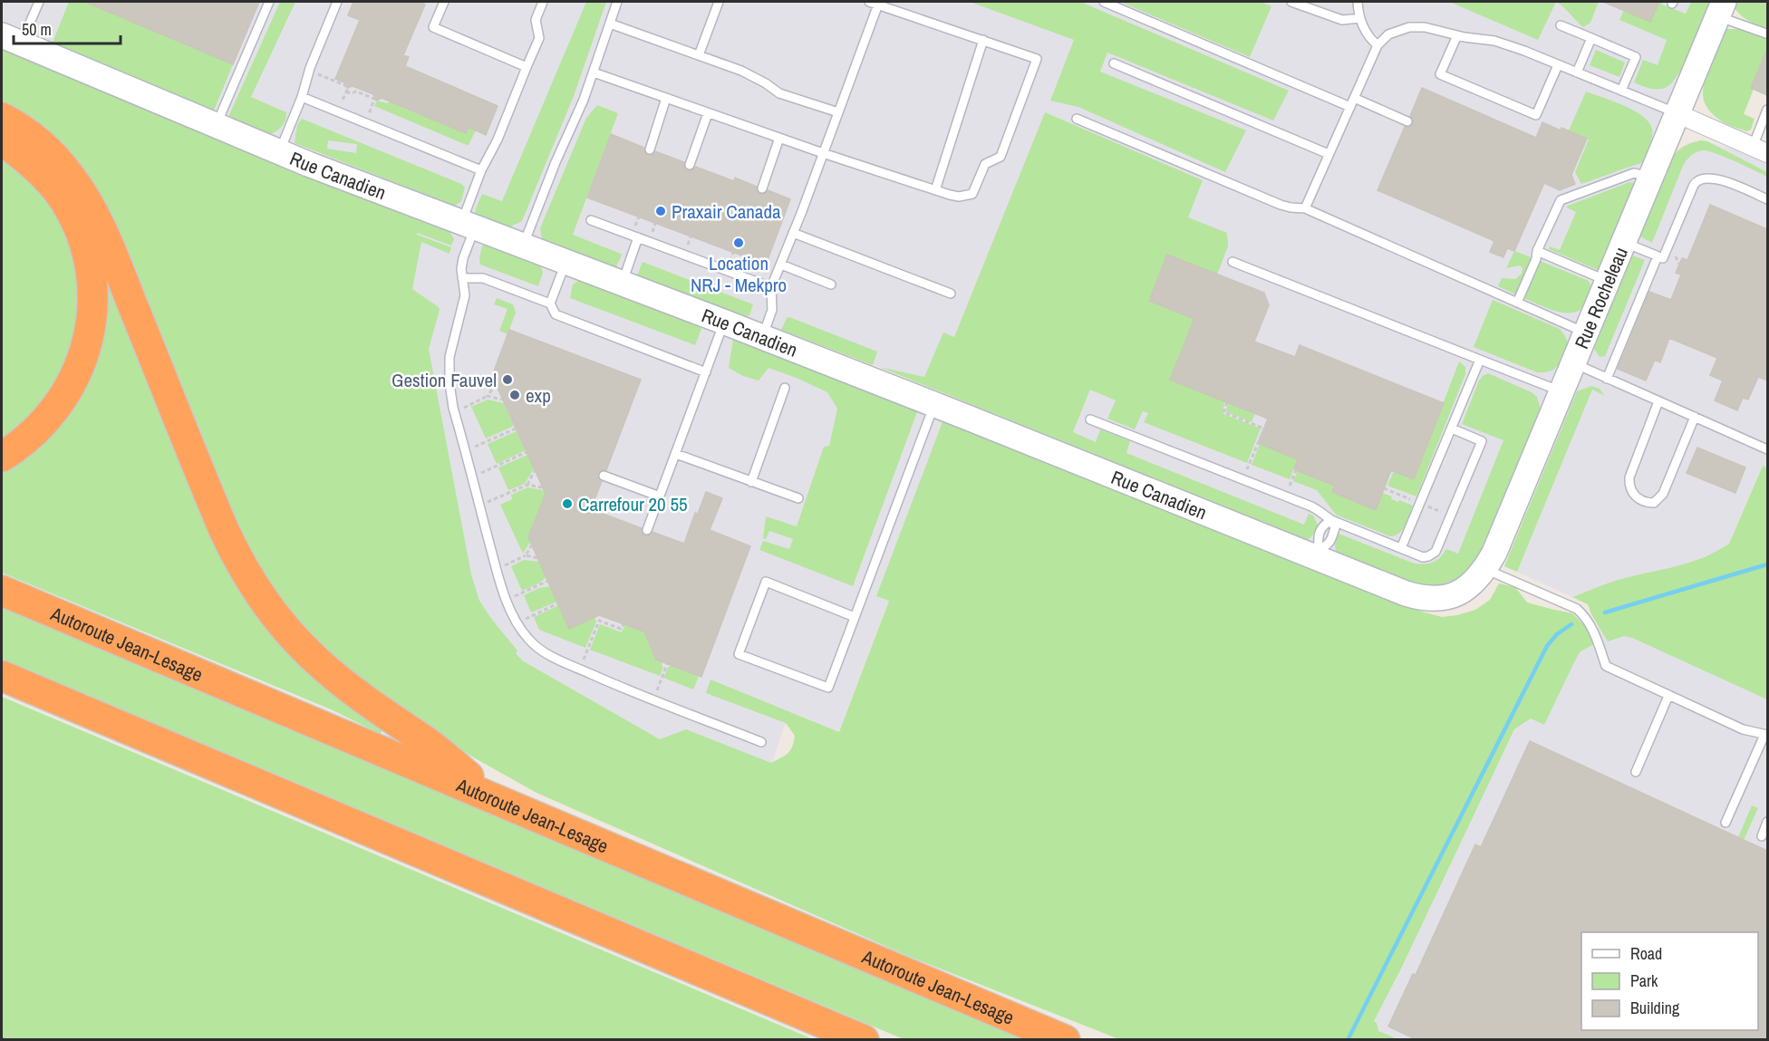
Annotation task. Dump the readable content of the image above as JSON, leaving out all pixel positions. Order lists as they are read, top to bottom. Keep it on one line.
{"streets":{"highway":["Autoroute Jean-Lesage"],"street":["Rue Canadien","Rue Rocheleau"]},"crossings":[["Rue Canadien","Rue Rocheleau"]],"places":["Praxair Canada","Location NRJ - Mekpro","Gestion Fauvel","exp","Carrefour 20 55"],"legend":["Road","Park","Building"],"scale_bar":"50 m"}
